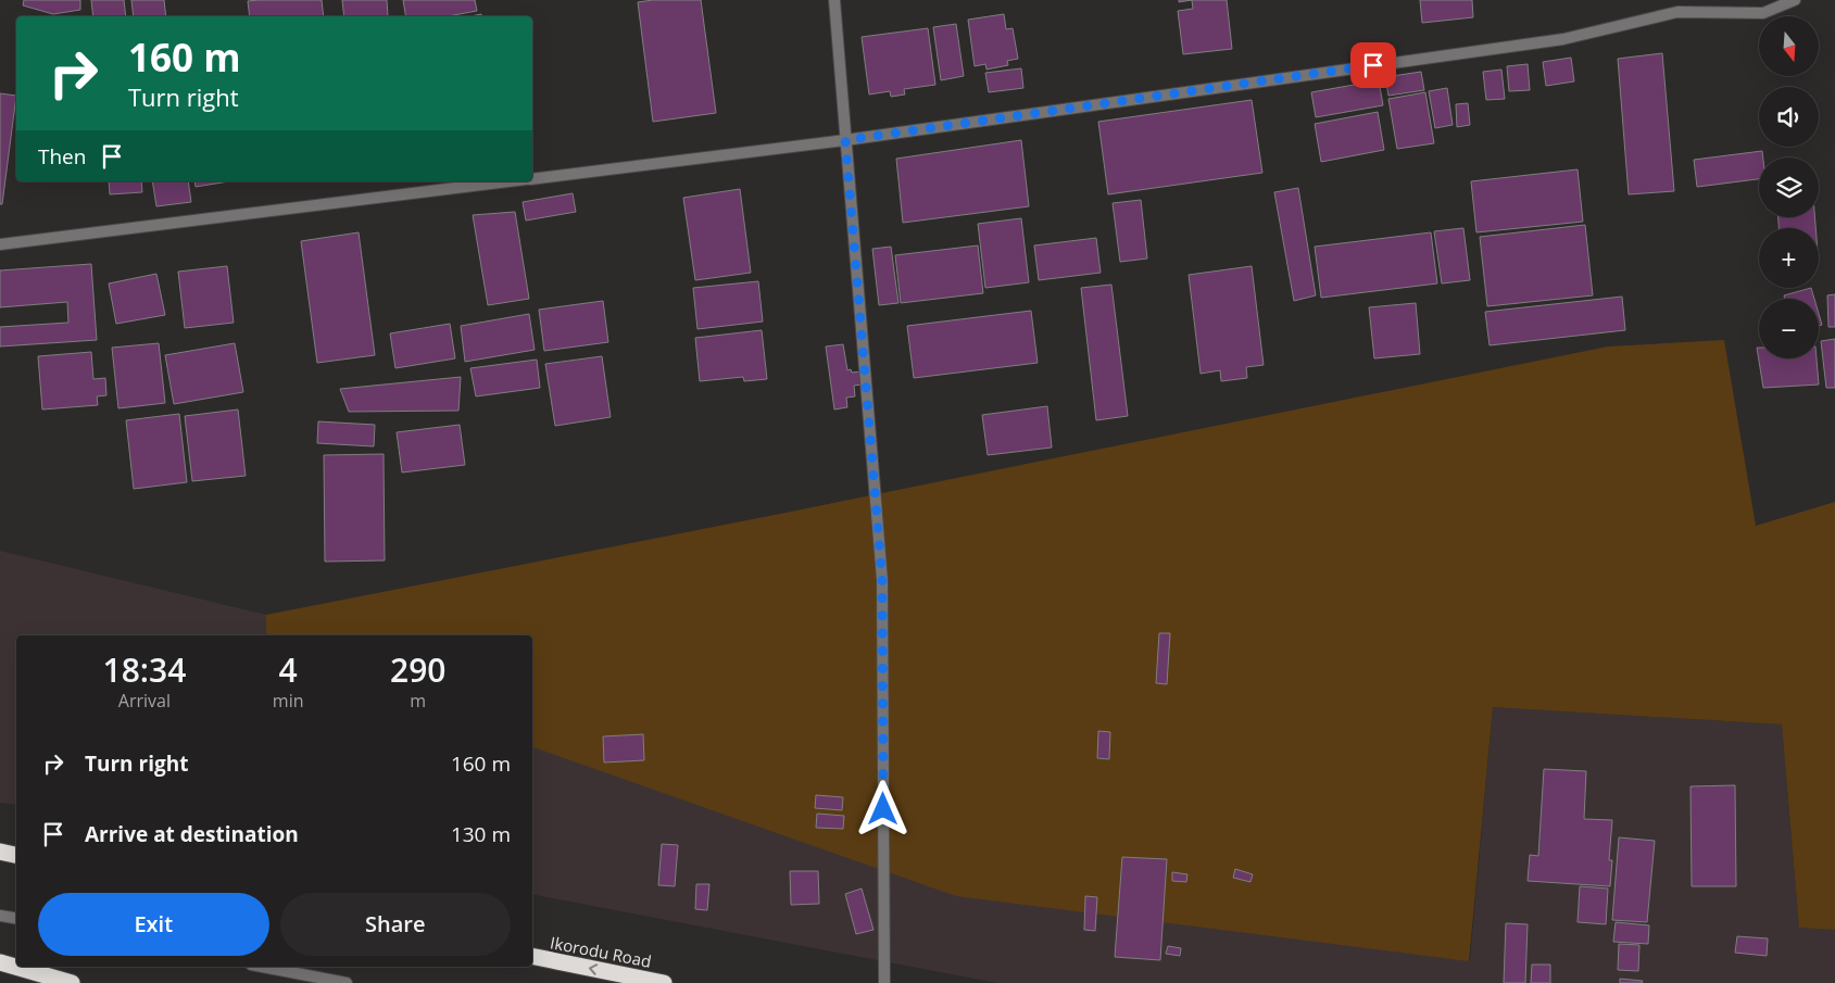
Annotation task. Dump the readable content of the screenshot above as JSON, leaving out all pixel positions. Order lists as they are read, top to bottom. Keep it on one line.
{"streets":{"highway":["Ikorodu Road"]},"one_way":["Ikorodu Road"],"north":"bottom","page":{"map_buttons":["+","−"],"turn":["160 m","Turn right"],"then":"Then","eta":["18:34","Arrival","4","min","290","m"],"list":[{"name":"Turn right","value":"160 m"},{"name":"Arrive at destination","value":"130 m"}],"buttons":["Exit","Share"]}}
